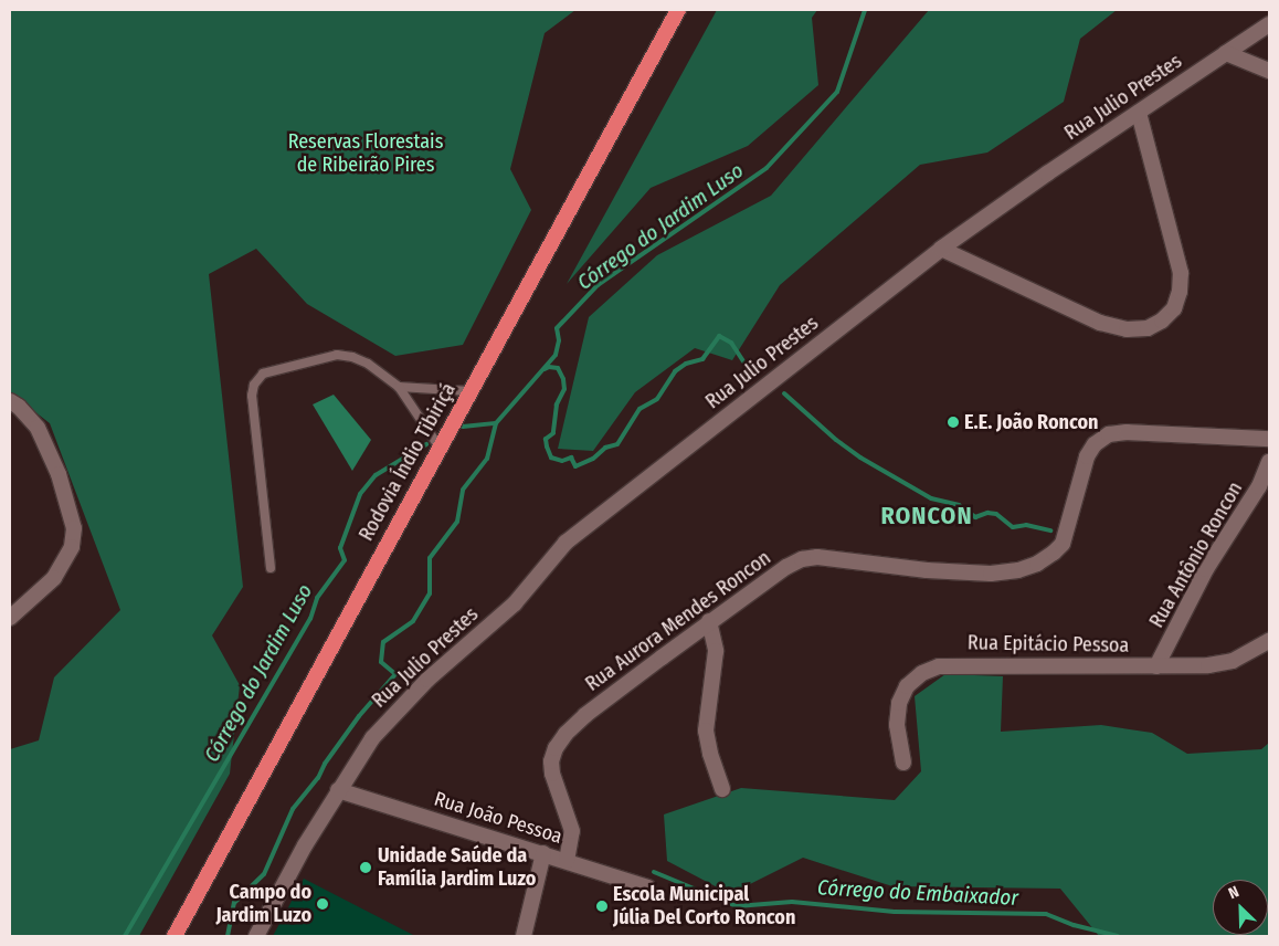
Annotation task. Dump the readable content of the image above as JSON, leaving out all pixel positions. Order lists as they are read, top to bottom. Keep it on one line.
{"streets":{"highway":["Rodovia Índio Tibiriçá"],"street":["Rua Julio Prestes","Rua Antônio Roncon","Rua Aurora Mendes Roncon","Rua Epitácio Pessoa","Rua João Pessoa"]},"crossings":[["Rua Julio Prestes","Rua João Pessoa"],["Rua Antônio Roncon","Rua Epitácio Pessoa"],["Rua Aurora Mendes Roncon","Rua João Pessoa"]],"districts":["RONCON"],"water":["Córrego do Jardim Luso","Córrego do Embaixador"],"parks":["Reservas Florestais de Ribeirão Pires"],"places":["E.E. João Roncon","Unidade Saúde da Família Jardim Luzo","Campo do Jardim Luzo","Escola Municipal Júlia Del Corto Roncon"],"north":"top left"}
